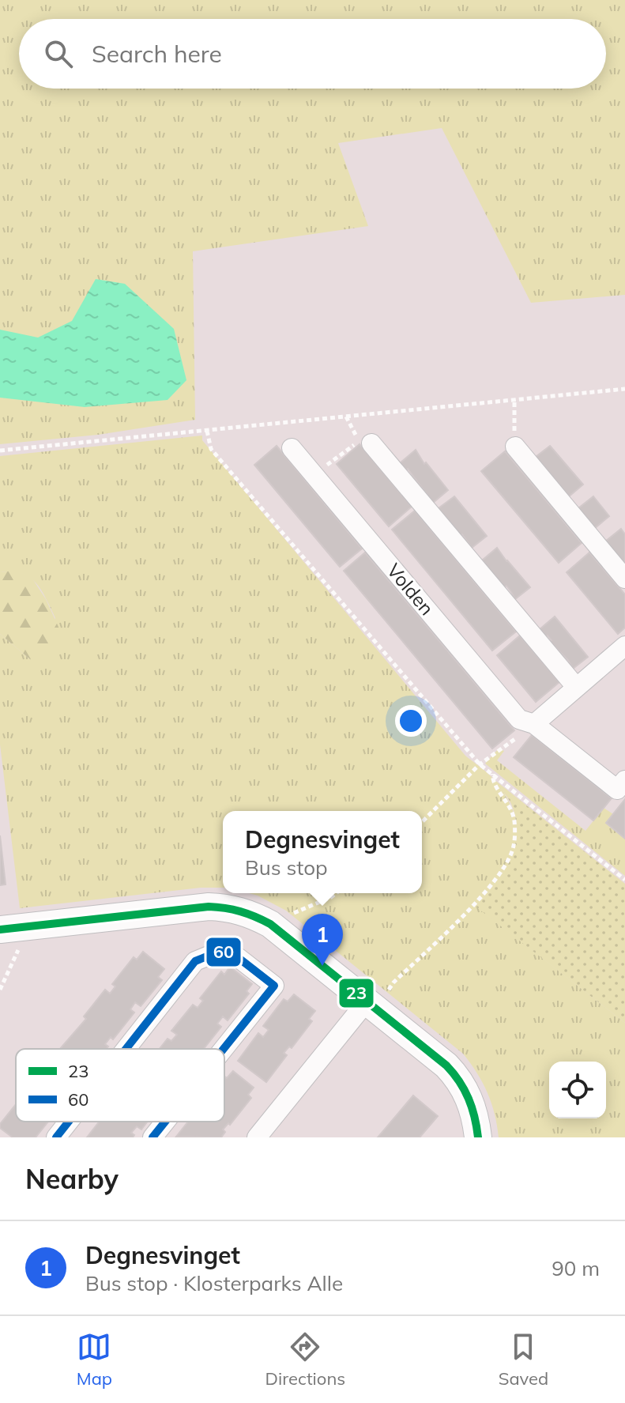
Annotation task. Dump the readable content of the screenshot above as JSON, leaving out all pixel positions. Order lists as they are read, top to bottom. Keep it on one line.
{"streets":{"street":["Volden"]},"lines":["transit line 23","transit line 60"],"legend":["23","60"],"page":{"search":"Search here","popup":["Degnesvinget","Bus stop"],"pins":"1","heading":"Nearby","list":[{"mark":"1","name":"Degnesvinget","note":"Bus stop · Klosterparks Alle","value":"90 m"}],"nav":["Map","Directions","Saved"]}}
